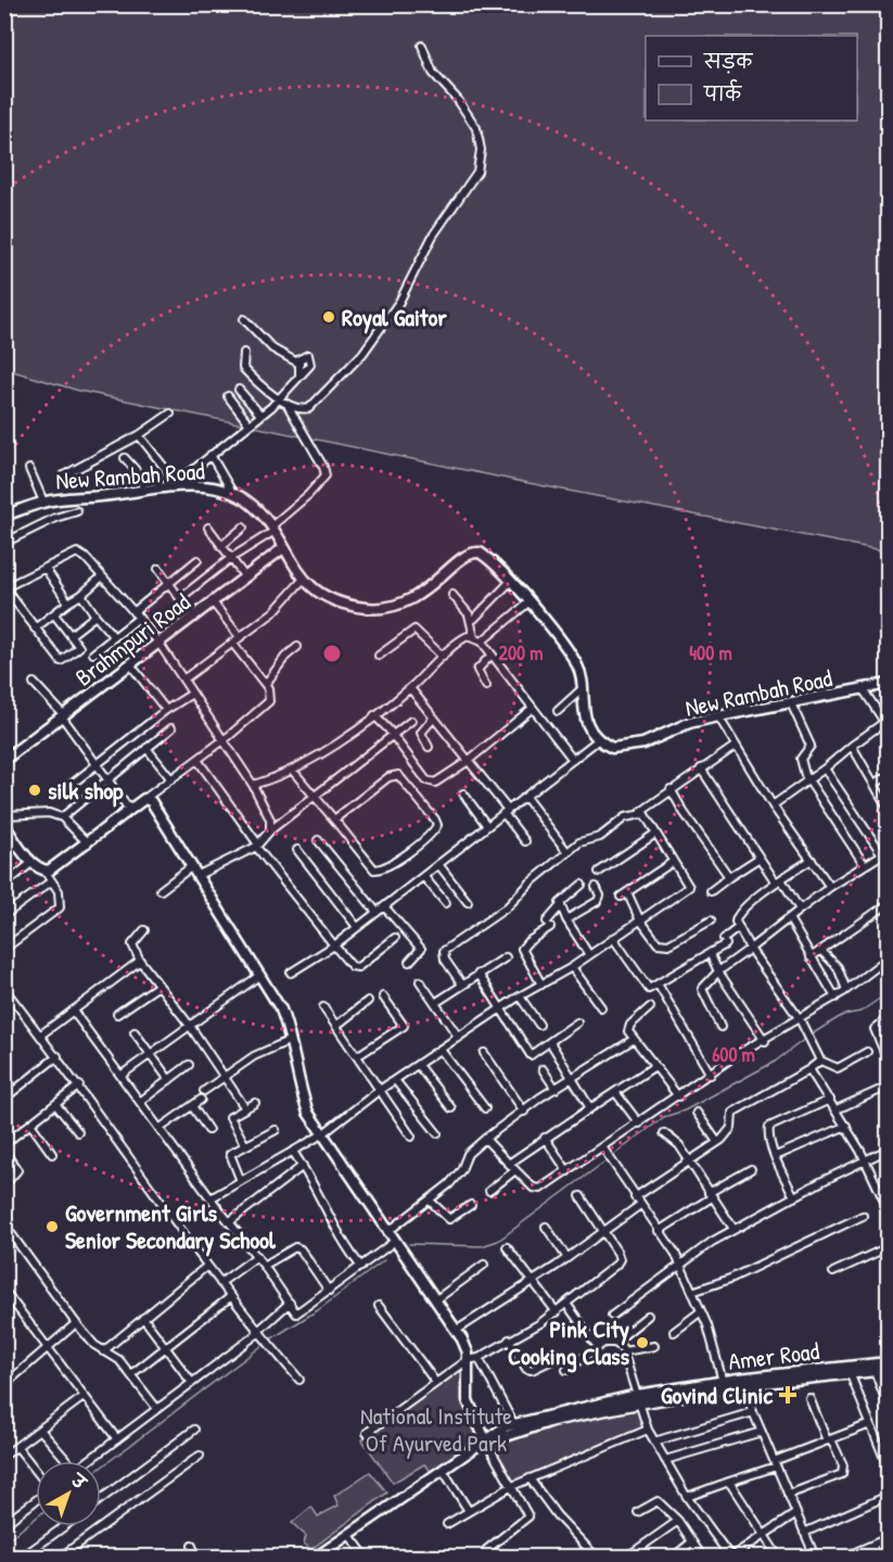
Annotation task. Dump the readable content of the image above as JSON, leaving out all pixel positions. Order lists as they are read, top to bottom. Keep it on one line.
{"streets":{"street":["New Rambah Road","Brahmpuri Road","Amer Road"]},"crossings":[["New Rambah Road","Brahmpuri Road"]],"parks":["National Institute Of Ayurved Park"],"places":{"other":["Royal Gaitor","silk shop","Government Girls Senior Secondary School","Pink City Cooking Class"],"health":["Govind Clinic"]},"legend":["सड़क","पार्क"],"north":"top right","rings":["200 m","400 m","600 m"]}
